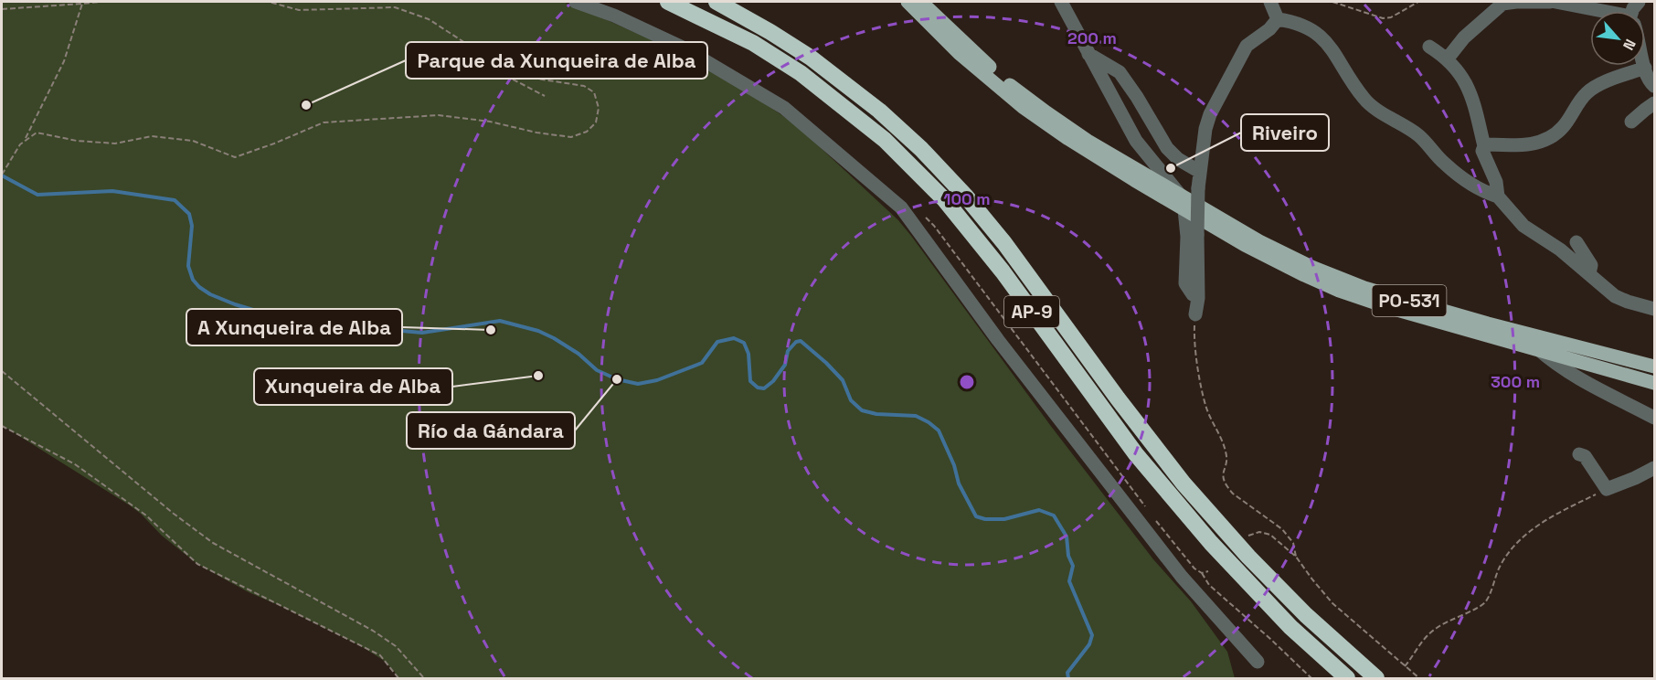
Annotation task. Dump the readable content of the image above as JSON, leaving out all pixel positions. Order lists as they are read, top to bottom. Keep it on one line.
{"streets":{"highway":["AP-9"],"main road":["PO-531"]},"places":["Parque da Xunqueira de Alba","Riveiro","A Xunqueira de Alba","Xunqueira de Alba","Río da Gándara"],"north":"bottom right","rings":["200 m","100 m","300 m"]}
